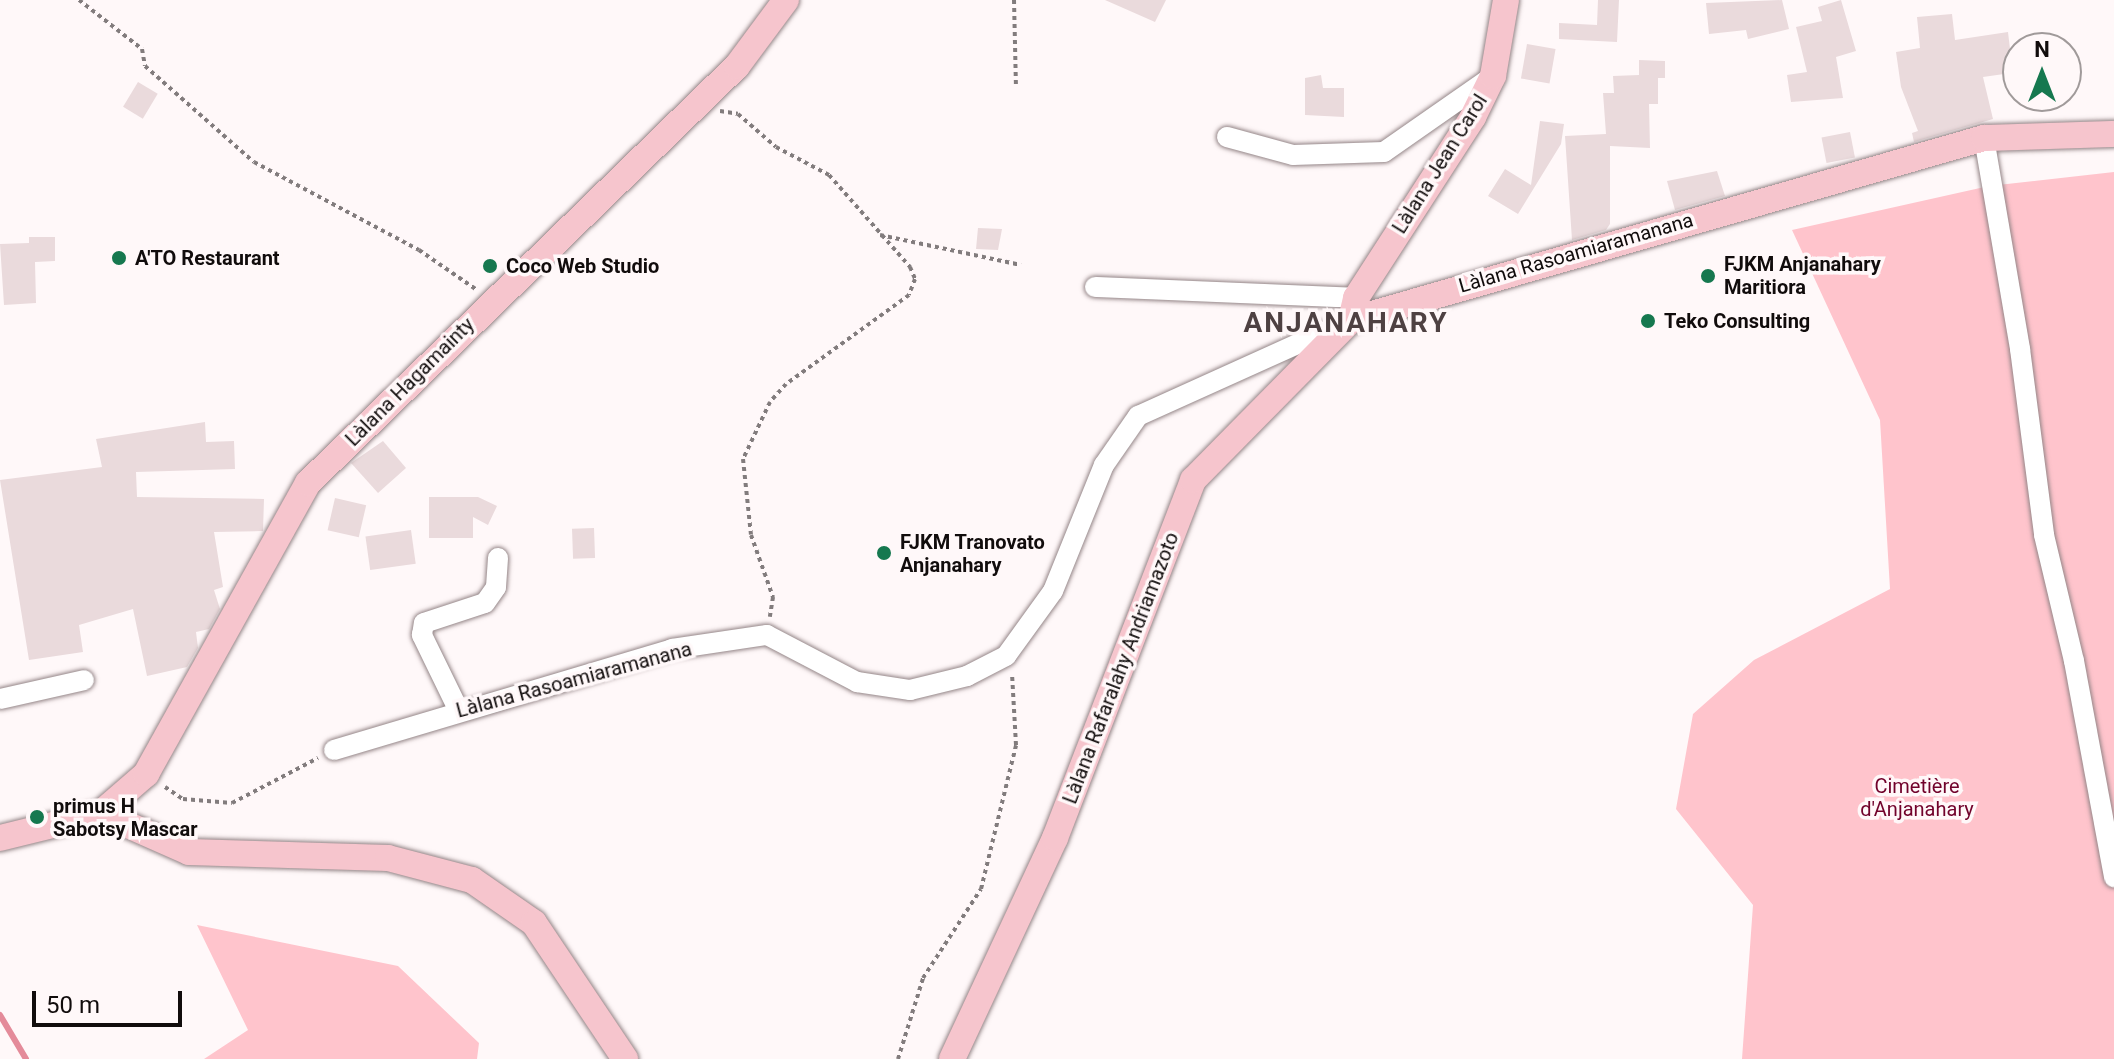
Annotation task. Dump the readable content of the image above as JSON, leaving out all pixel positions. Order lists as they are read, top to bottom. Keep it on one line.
{"streets":{"main road":["Làlana Jean Carol","Làlana Rasoamiaramanana","Làlana Hagamainty","Làlana Rafaralahy Andriamazoto"]},"crossings":[["Làlana Jean Carol","Làlana Rasoamiaramanana"],["Làlana Jean Carol","Làlana Rafaralahy Andriamazoto"],["Làlana Rasoamiaramanana","Làlana Rafaralahy Andriamazoto"]],"districts":["ANJANAHARY"],"parks":["Cimetière d'Anjanahary"],"places":["A'TO Restaurant","Coco Web Studio","FJKM Anjanahary Maritiora","Teko Consulting","FJKM Tranovato Anjanahary","primus H Sabotsy Mascar"],"scale_bar":"50 m","north":"top"}
